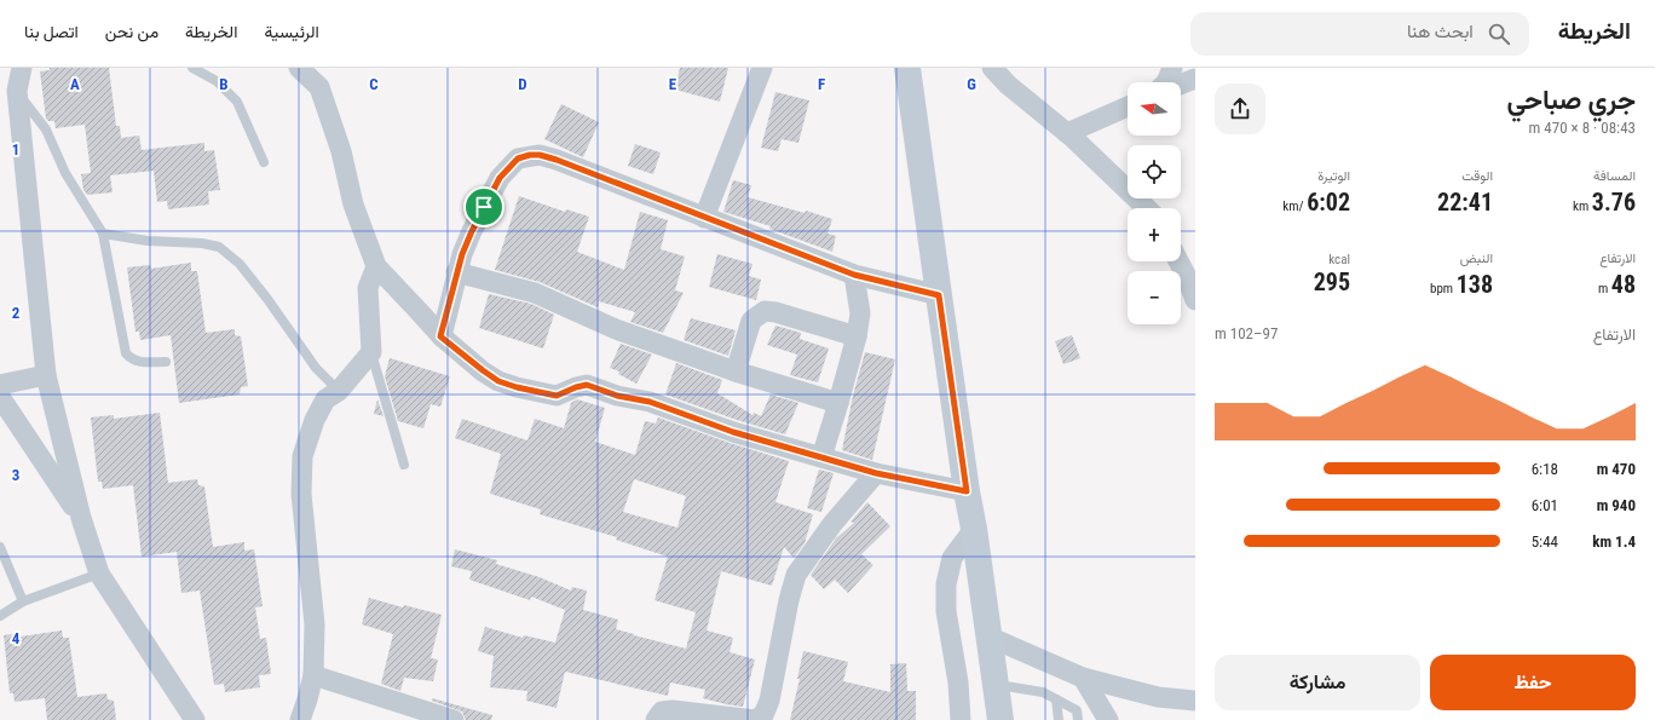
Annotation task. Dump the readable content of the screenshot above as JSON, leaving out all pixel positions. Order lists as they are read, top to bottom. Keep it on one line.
{"north":"left","page":{"header":"الخريطة","search":"ابحث هنا","nav":["الرئيسية","الخريطة","من نحن","اتصل بنا"],"heading":["جري صباحي","08:43 · 8 × 470 m"],"map_buttons":["+","−"],"stats":[["المسافة","3.76 km"],["الوقت","22:41"],["الوتيرة","6:02 /km"],["الارتفاع","48 m"],["النبض","138 bpm"],["kcal","295"]],"chart":["الارتفاع","97–102 m"],"list":[{"name":"470 m","note":"6:18"},{"name":"940 m","note":"6:01"},{"name":"1.4 km","note":"5:44"}],"buttons":["حفظ","مشاركة"]},"grid":{"columns":["A","B","C","D","E","F","G"],"rows":["1","2","3","4"]}}
